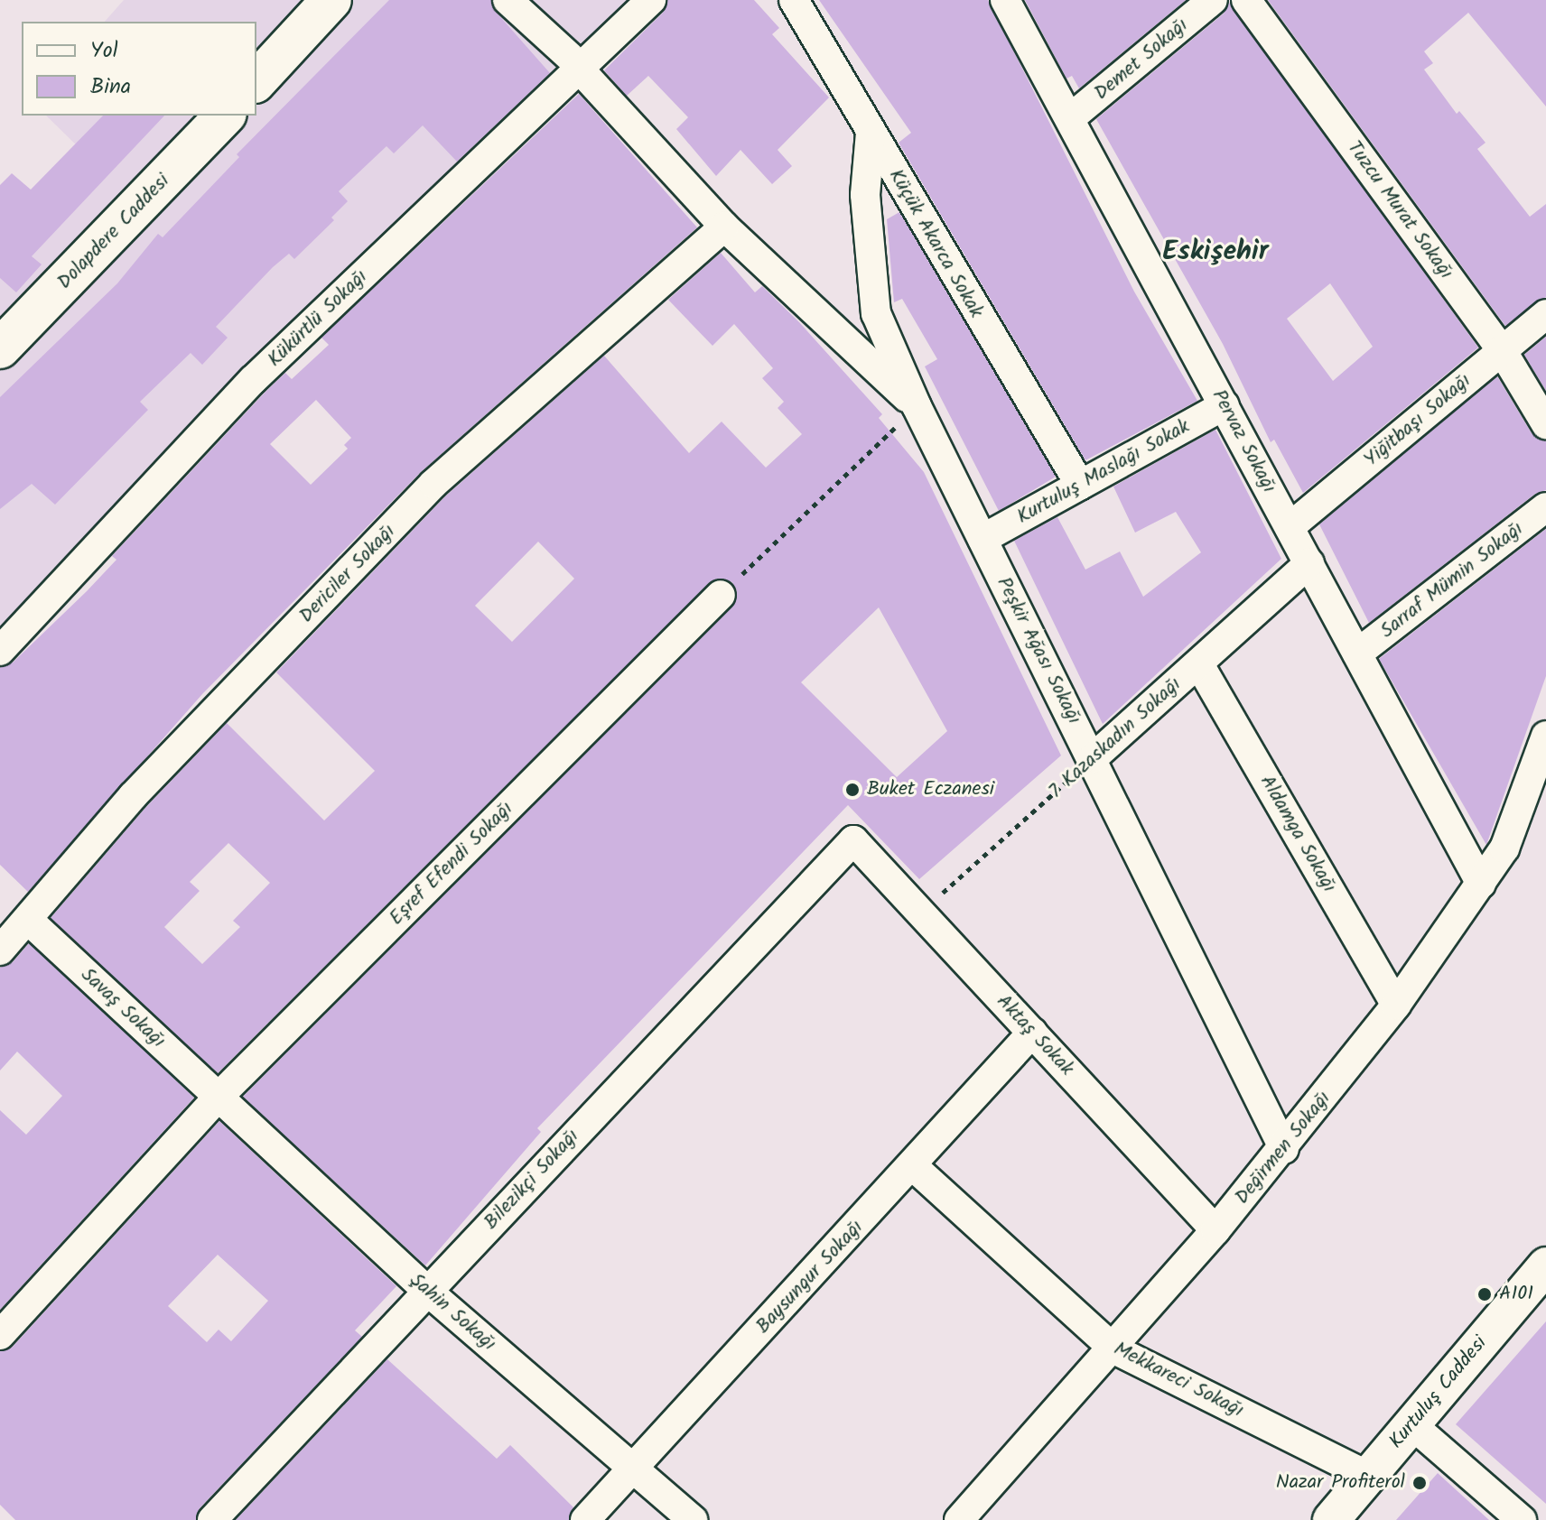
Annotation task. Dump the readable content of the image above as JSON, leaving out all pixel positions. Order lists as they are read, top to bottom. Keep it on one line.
{"streets":{"main road":["Dolapdere Caddesi"],"street":["Demet Sokağı","Tuzcu Murat Sokağı","Küçük Akarca Sokak","Kükürtlü Sokağı","Yiğitbaşı Sokağı","Pervaz Sokağı","Kurtuluş Maslağı Sokak","Dericiler Sokağı","Sarraf Mümin Sokağı","Peşkir Ağası Sokağı","7 Kazaskadın Sokağı","Aldamga Sokağı","Eşref Efendi Sokağı","Savaş Sokağı","Aktaş Sokak","Değirmen Sokağı","Bilezikçi Sokağı","Baysungur Sokağı","Şahin Sokağı","Mekkareci Sokağı","Kurtuluş Caddesi"]},"crossings":[["Demet Sokağı","Pervaz Sokağı"],["Tuzcu Murat Sokağı","Yiğitbaşı Sokağı"],["Küçük Akarca Sokak","Kurtuluş Maslağı Sokak"],["Küçük Akarca Sokak","Peşkir Ağası Sokağı"],["Yiğitbaşı Sokağı","Pervaz Sokağı"],["Pervaz Sokağı","Kurtuluş Maslağı Sokak"],["Pervaz Sokağı","Sarraf Mümin Sokağı"],["Pervaz Sokağı","7 Kazaskadın Sokağı"],["Pervaz Sokağı","Değirmen Sokağı"],["Kurtuluş Maslağı Sokak","Peşkir Ağası Sokağı"],["Dericiler Sokağı","Savaş Sokağı"],["Peşkir Ağası Sokağı","7 Kazaskadın Sokağı"],["Peşkir Ağası Sokağı","Değirmen Sokağı"],["7 Kazaskadın Sokağı","Aldamga Sokağı"],["7 Kazaskadın Sokağı","Aktaş Sokak"],["Aldamga Sokağı","Değirmen Sokağı"],["Eşref Efendi Sokağı","Savaş Sokağı"],["Eşref Efendi Sokağı","Şahin Sokağı"],["Savaş Sokağı","Şahin Sokağı"],["Aktaş Sokak","Değirmen Sokağı"],["Aktaş Sokak","Bilezikçi Sokağı"],["Aktaş Sokak","Baysungur Sokağı"],["Değirmen Sokağı","Mekkareci Sokağı"],["Bilezikçi Sokağı","Şahin Sokağı"],["Baysungur Sokağı","Şahin Sokağı"],["Baysungur Sokağı","Mekkareci Sokağı"],["Mekkareci Sokağı","Kurtuluş Caddesi"]],"districts":["Eskişehir"],"places":["Buket Eczanesi","A101","Nazar Profiterol"],"legend":["Yol","Bina"]}
